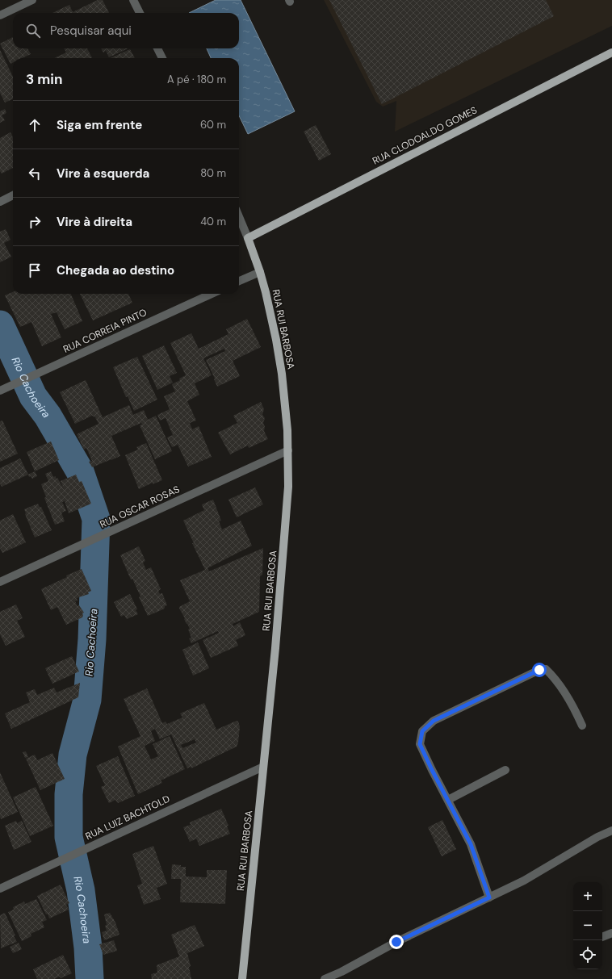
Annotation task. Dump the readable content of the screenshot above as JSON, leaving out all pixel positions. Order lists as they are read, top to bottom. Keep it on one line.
{"streets":{"main road":["RUA CLODOALDO GOMES","RUA RUI BARBOSA"],"street":["RUA CORREIA PINTO","RUA OSCAR ROSAS","RUA LUIZ BACHTOLD"]},"crossings":[["RUA CLODOALDO GOMES","RUA RUI BARBOSA"],["RUA RUI BARBOSA","RUA OSCAR ROSAS"],["RUA RUI BARBOSA","RUA LUIZ BACHTOLD"]],"water":["Rio Cachoeira"],"page":{"search":"Pesquisar aqui","heading":["3 min","A pé · 180 m"],"list":[["Siga em frente","60 m"],["Vire à esquerda","80 m"],["Vire à direita","40 m"],"Chegada ao destino"],"map_buttons":["+","−"]}}
